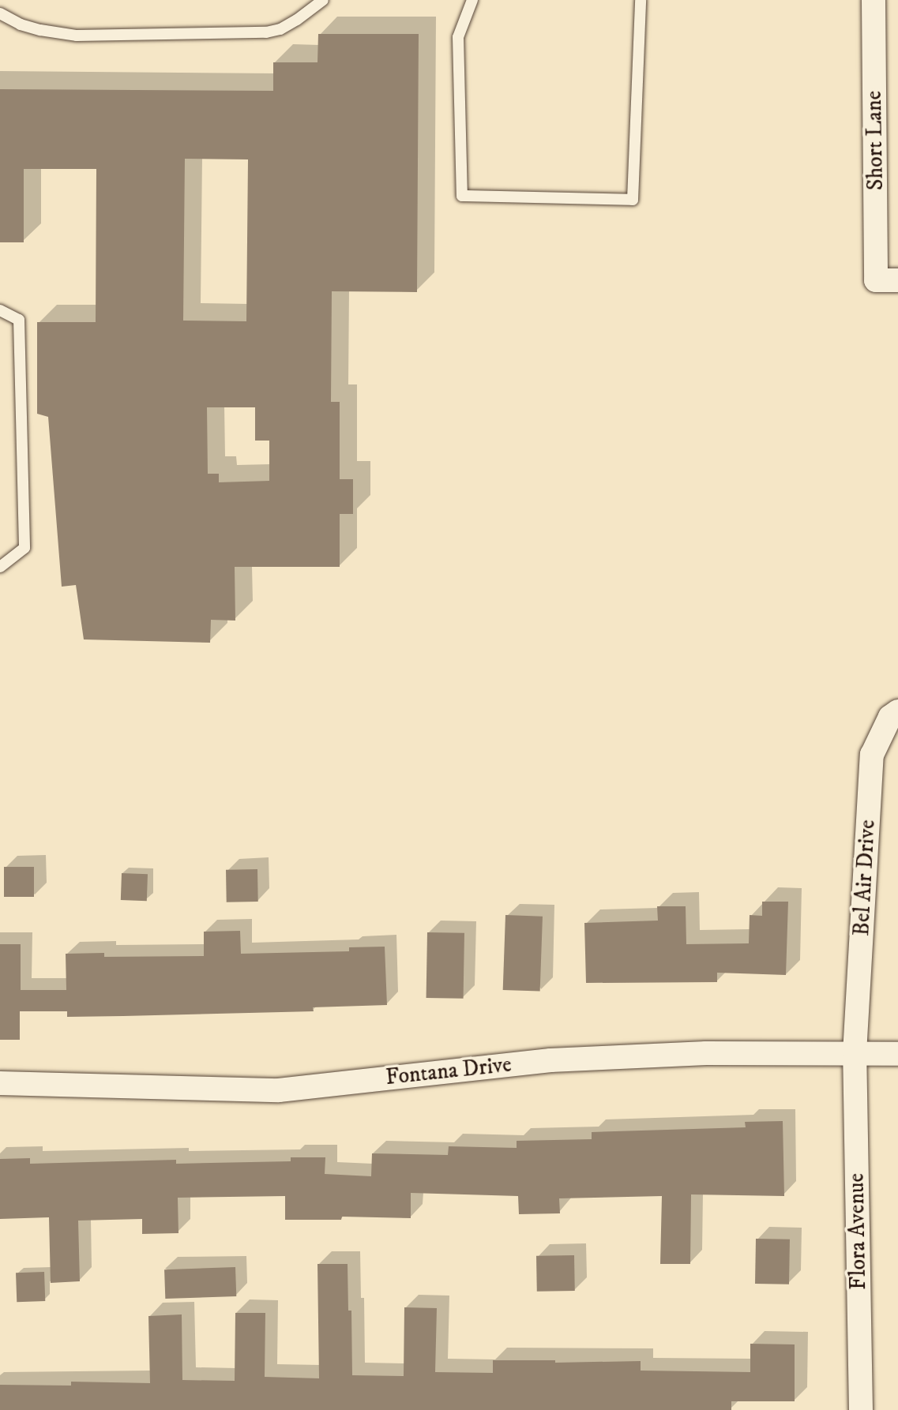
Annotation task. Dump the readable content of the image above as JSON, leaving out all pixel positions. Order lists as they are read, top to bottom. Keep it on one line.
{"streets":{"street":["Short Lane","Bel Air Drive","Fontana Drive","Flora Avenue"]},"crossings":[["Bel Air Drive","Fontana Drive"],["Bel Air Drive","Flora Avenue"],["Fontana Drive","Flora Avenue"]]}
